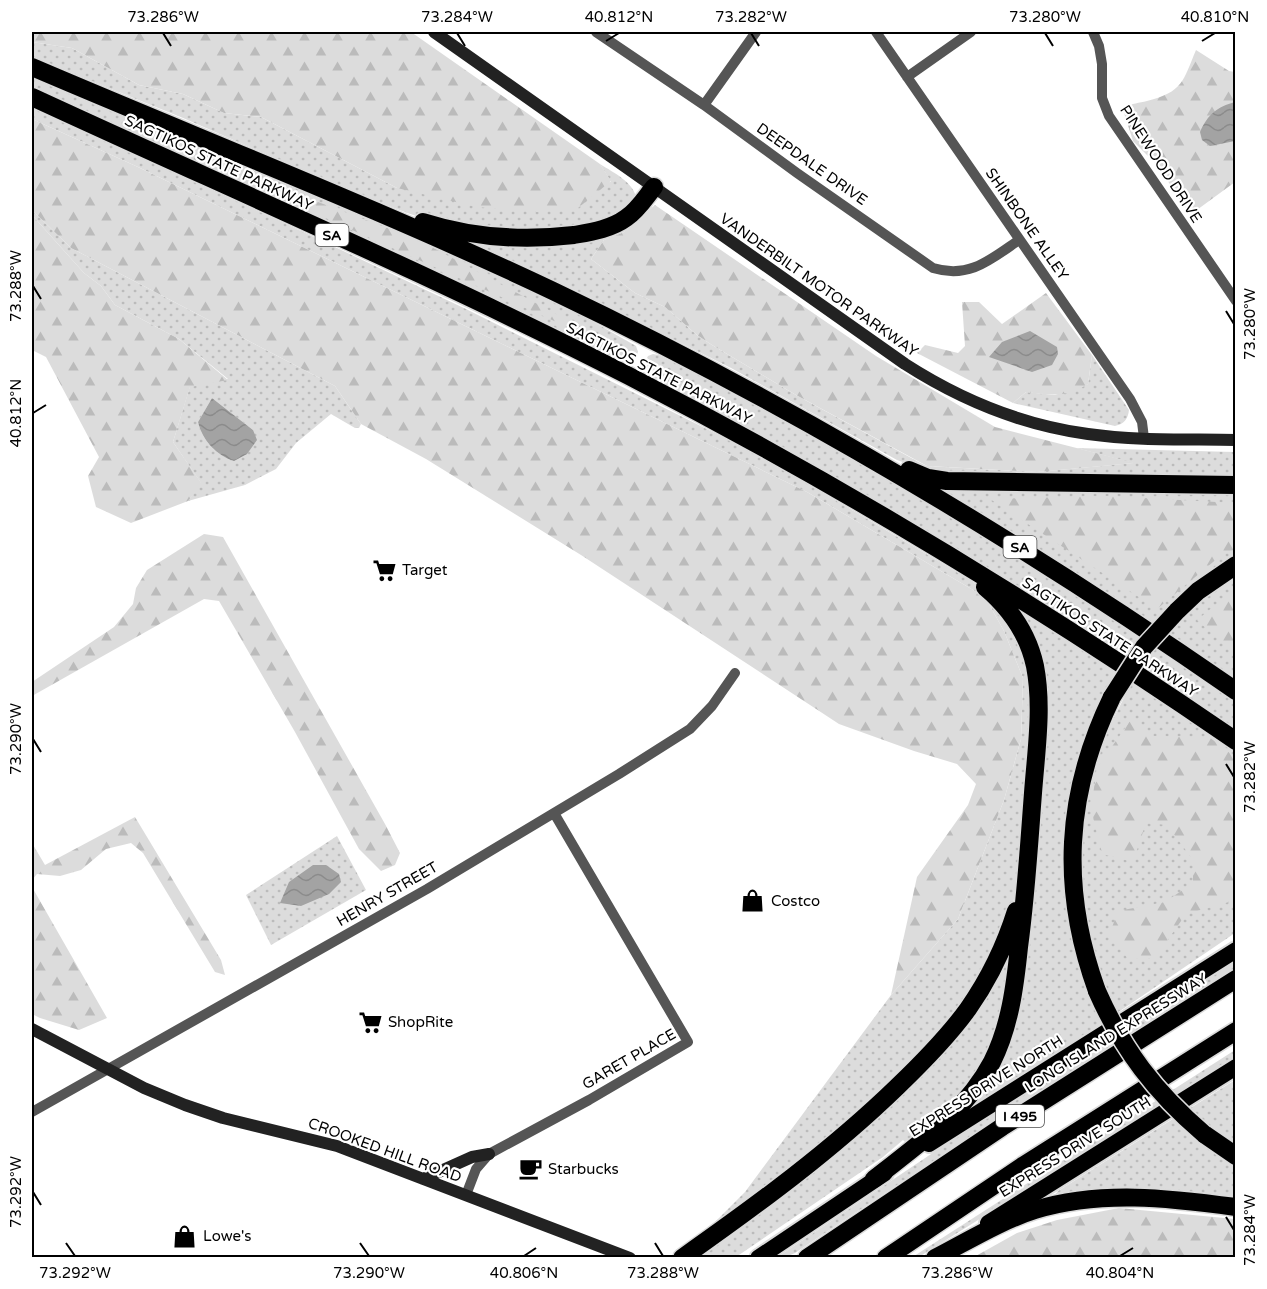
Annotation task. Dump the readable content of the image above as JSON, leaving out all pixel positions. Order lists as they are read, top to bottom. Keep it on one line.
{"streets":{"highway":["SAGTIKOS STATE PARKWAY","SA","LONG ISLAND EXPRESSWAY","EXPRESS DRIVE NORTH","I 495","EXPRESS DRIVE SOUTH"],"main road":["VANDERBILT MOTOR PARKWAY","CROOKED HILL ROAD"],"street":["DEEPDALE DRIVE","PINEWOOD DRIVE","SHINBONE ALLEY","HENRY STREET","GARET PLACE"]},"crossings":[["DEEPDALE DRIVE","SHINBONE ALLEY"],["SHINBONE ALLEY","VANDERBILT MOTOR PARKWAY"],["HENRY STREET","GARET PLACE"],["HENRY STREET","CROOKED HILL ROAD"],["GARET PLACE","CROOKED HILL ROAD"]],"places":{"supermarket":["Target","ShopRite"],"shop":["Costco","Lowe's"],"cafe":["Starbucks"]},"coordinates":["73.286°W","73.284°W","40.812°N","73.282°W","73.280°W","40.810°N","73.288°W","73.290°W","73.292°W","40.806°N","40.804°N"]}
